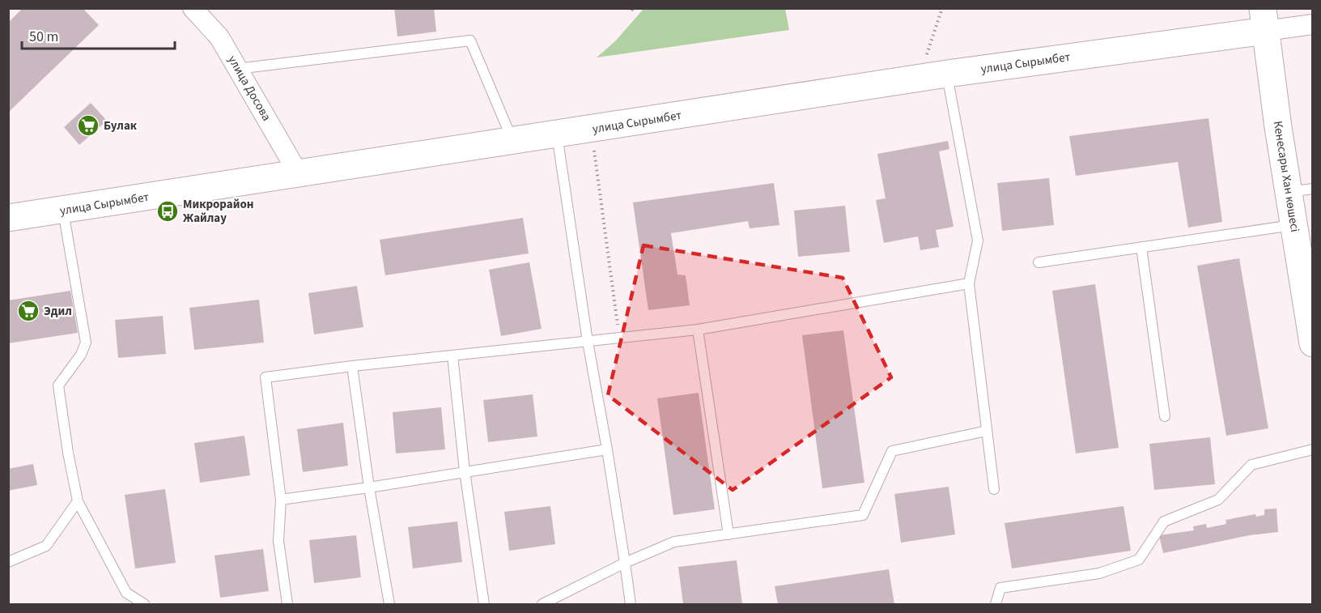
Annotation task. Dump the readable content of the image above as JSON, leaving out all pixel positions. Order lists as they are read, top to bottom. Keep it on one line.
{"streets":{"street":["улица Сырымбет","улица Досова","Кенесары Хан көшесі"]},"crossings":[["улица Сырымбет","улица Досова"],["улица Сырымбет","Кенесары Хан көшесі"]],"places":{"supermarket":["Булак","Эдил"],"bus stop":["Микрорайон Жайлау"]},"scale_bar":"50 m"}
